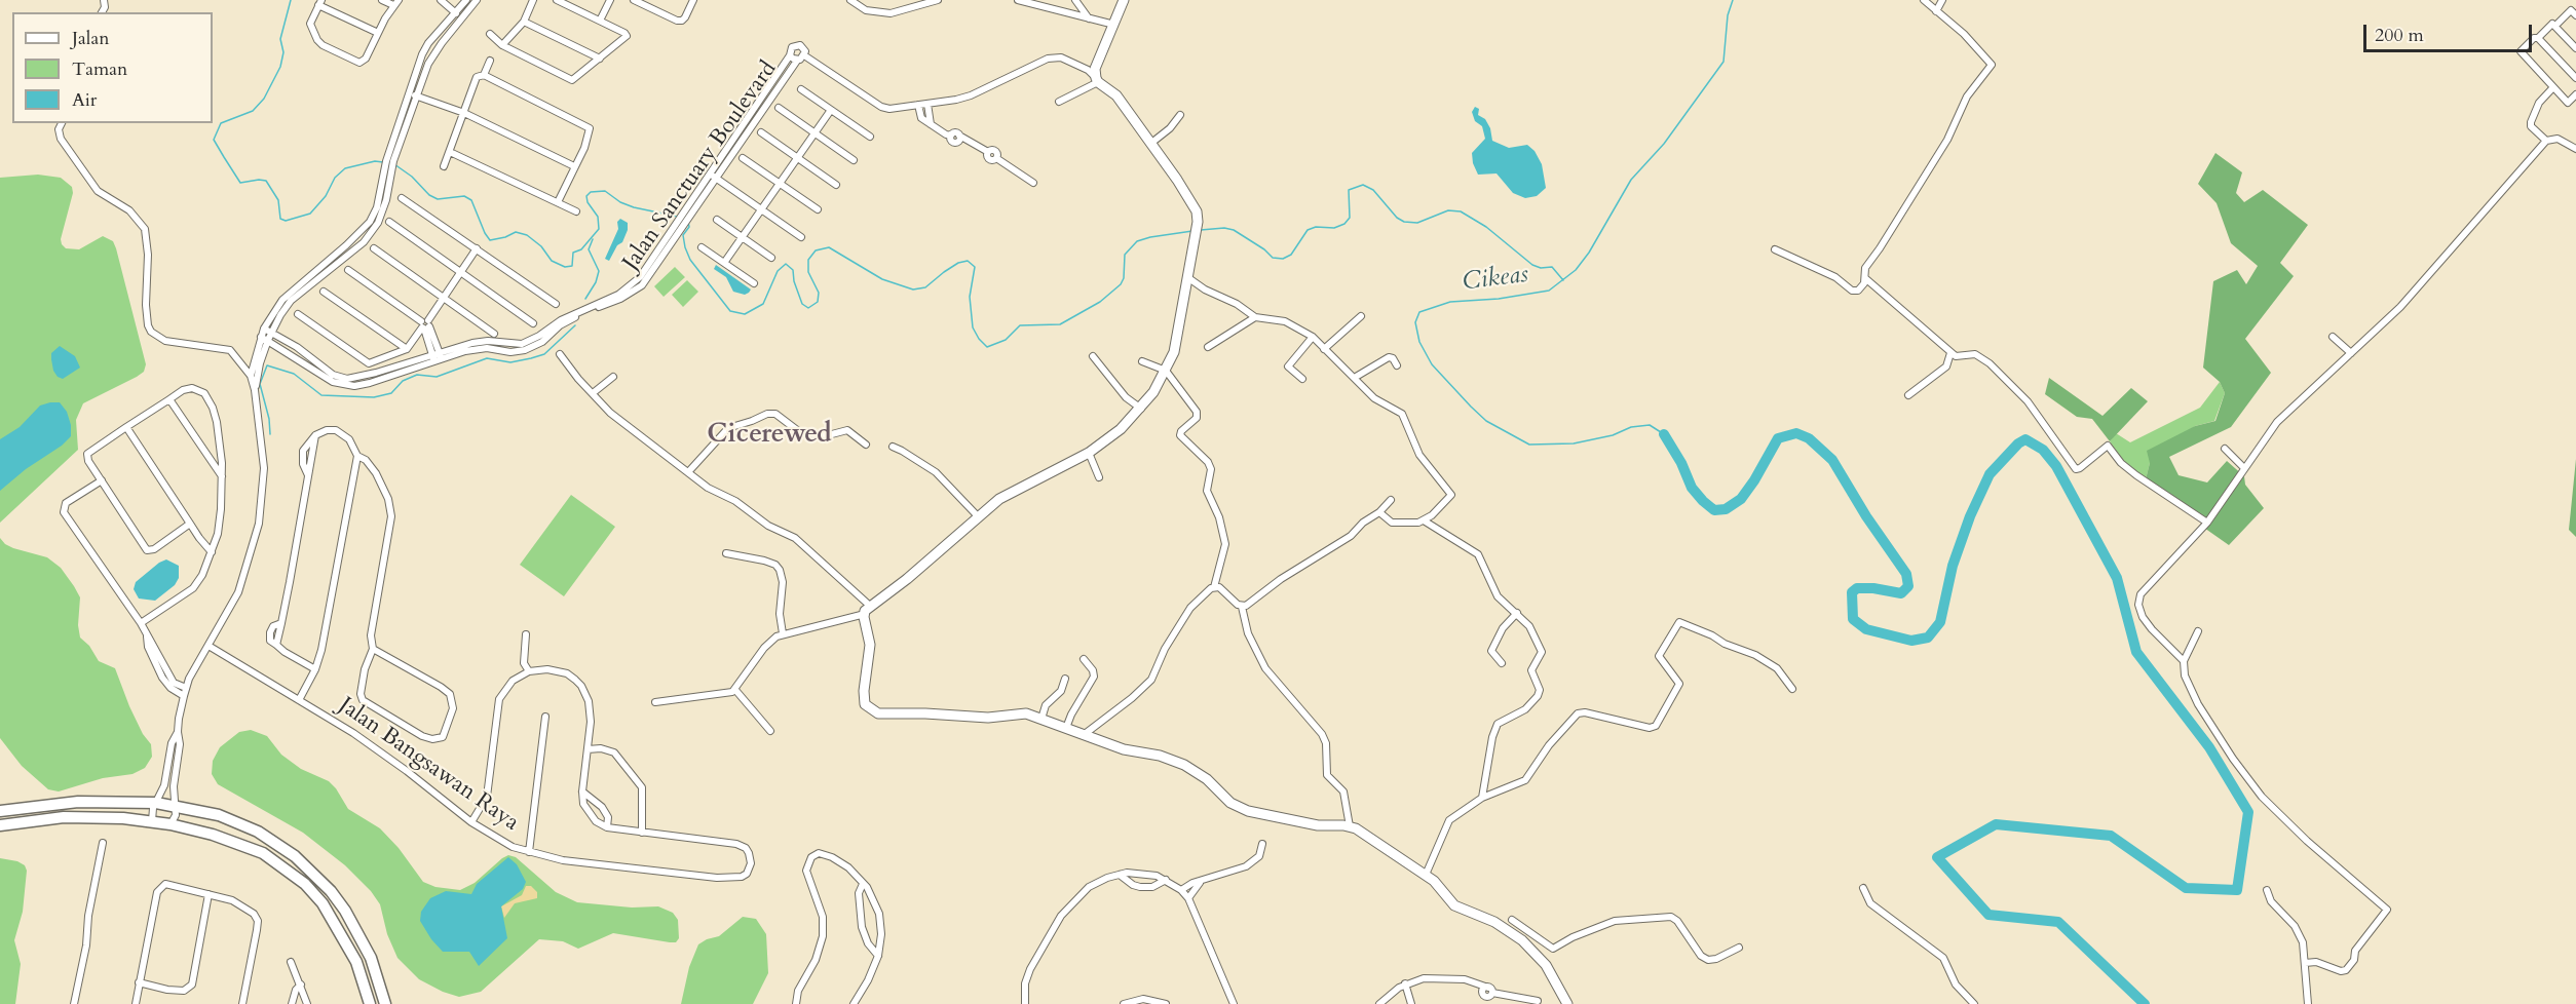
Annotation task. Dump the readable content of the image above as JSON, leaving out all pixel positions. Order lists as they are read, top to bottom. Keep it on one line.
{"streets":{"street":["Jalan Sanctuary Boulevard","Jalan Bangsawan Raya"]},"districts":["Cicerewed"],"water":["Cikeas"],"legend":["Jalan","Taman","Air"],"scale_bar":"200 m"}
